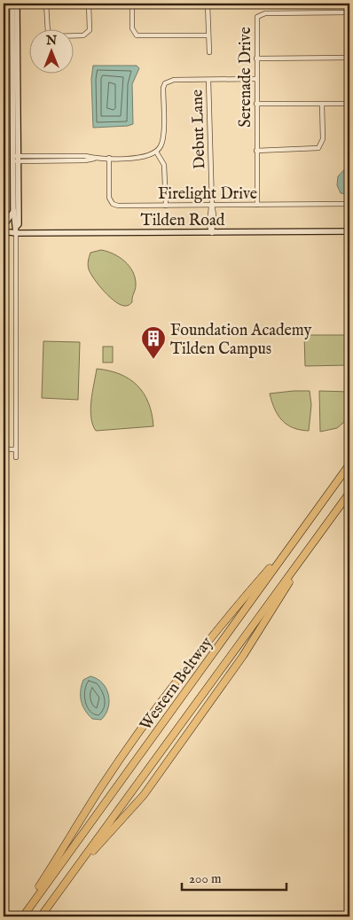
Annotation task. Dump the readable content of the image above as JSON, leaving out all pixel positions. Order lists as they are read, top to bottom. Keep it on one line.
{"streets":{"highway":["Western Beltway"],"main road":["Tilden Road"],"street":["Serenade Drive","Debut Lane","Firelight Drive"]},"crossings":[["Serenade Drive","Firelight Drive"],["Debut Lane","Firelight Drive"],["Debut Lane","Tilden Road"]],"places":{"building":["Foundation Academy Tilden Campus"]},"scale_bar":"200 m","north":"top"}
